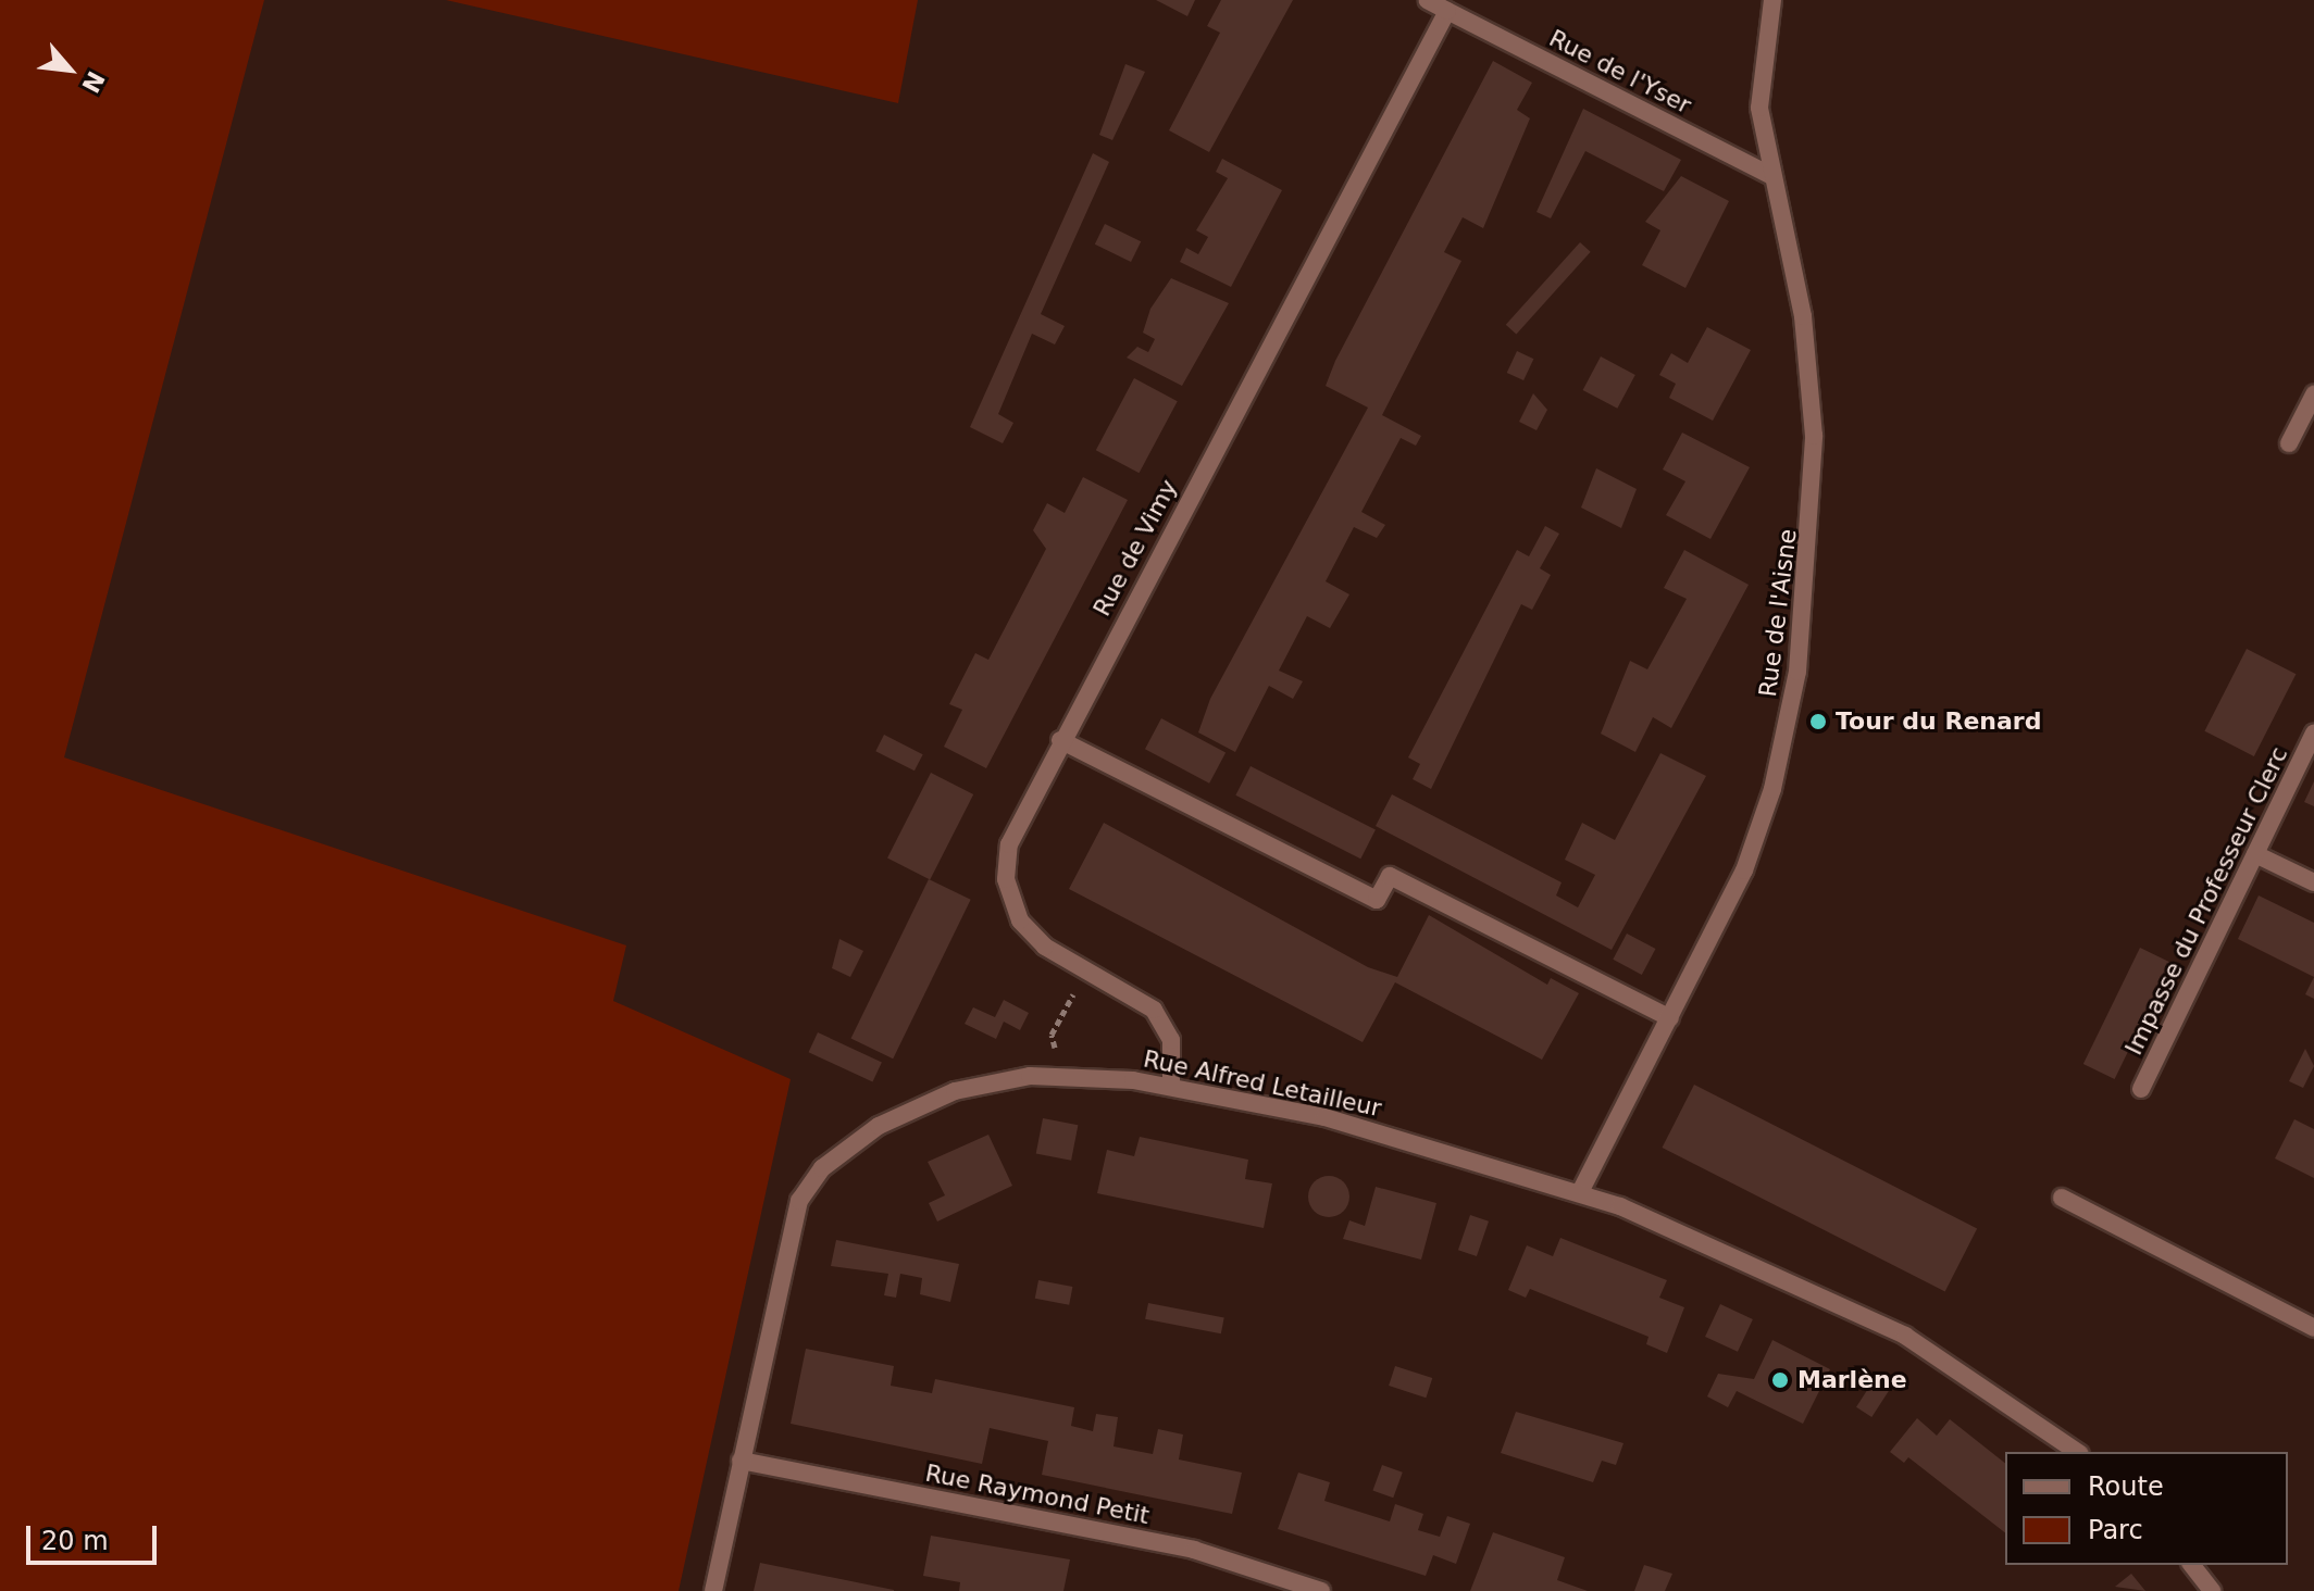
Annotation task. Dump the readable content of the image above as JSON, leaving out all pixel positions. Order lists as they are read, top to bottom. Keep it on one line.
{"streets":{"street":["Rue de l'Yser","Rue de Vimy","Rue de l'Aisne","Impasse du Professeur Clerc","Rue Alfred Letailleur","Rue Raymond Petit"]},"crossings":[["Rue de l'Yser","Rue de Vimy"],["Rue de l'Yser","Rue de l'Aisne"],["Rue de Vimy","Rue Alfred Letailleur"],["Rue de l'Aisne","Rue Alfred Letailleur"],["Rue Alfred Letailleur","Rue Raymond Petit"]],"places":["Tour du Renard","Marlène"],"legend":["Route","Parc"],"scale_bar":"20 m","north":"bottom right"}
